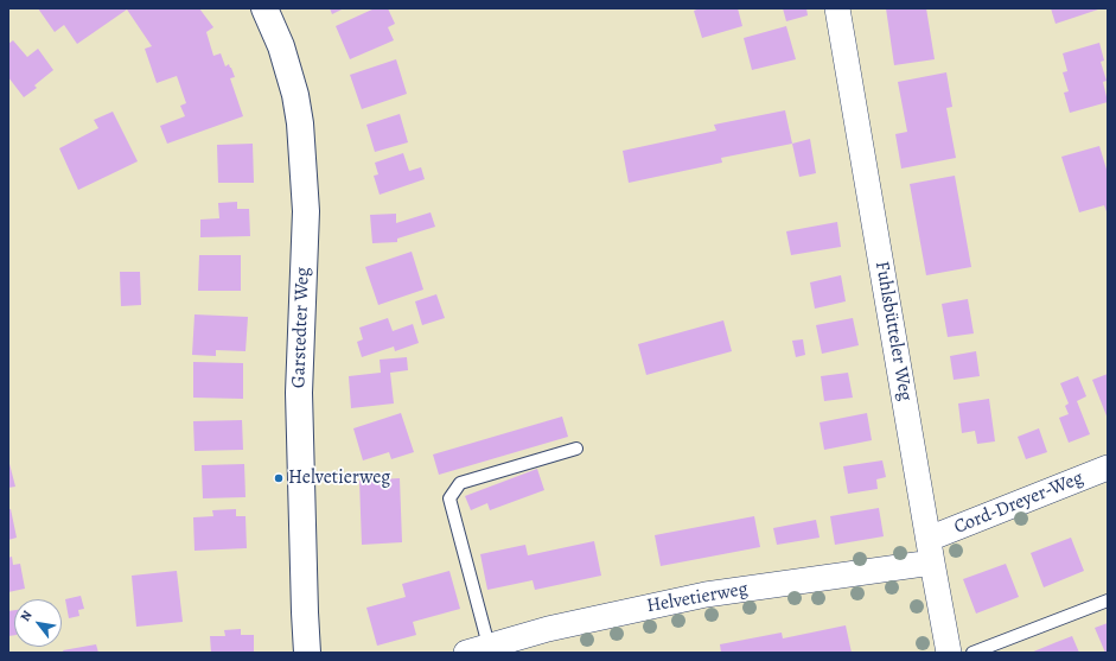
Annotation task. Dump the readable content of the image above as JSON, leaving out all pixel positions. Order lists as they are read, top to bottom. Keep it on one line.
{"streets":{"main road":["Garstedter Weg"],"street":["Fuhlsbütteler Weg","Cord-Dreyer-Weg","Helvetierweg"]},"crossings":[["Fuhlsbütteler Weg","Cord-Dreyer-Weg"],["Fuhlsbütteler Weg","Helvetierweg"]],"places":["Helvetierweg"],"north":"top left"}
